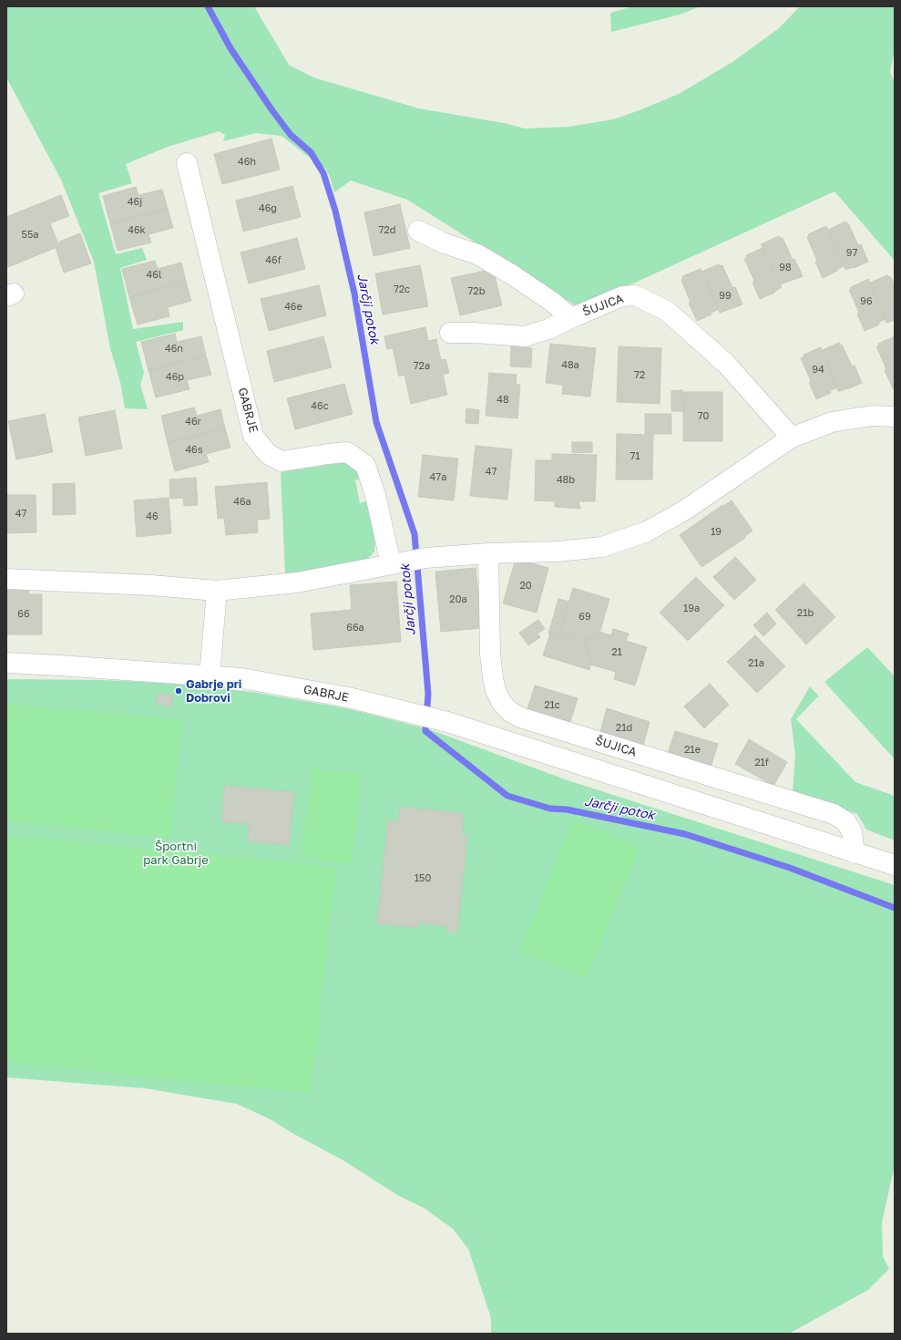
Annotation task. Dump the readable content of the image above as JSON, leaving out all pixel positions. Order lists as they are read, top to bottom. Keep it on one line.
{"streets":{"street":["ŠUJICA","GABRJE"]},"crossings":[["ŠUJICA","GABRJE"]],"water":["Jarčji potok"],"parks":["Športni park Gabrje"],"places":["Gabrje pri Dobrovi"],"house_numbers":["46h","46j","46g","46k","72d","55a","97","46f","98","46l","72c","72b","99","96","46e","46n","48a","72a","94","72","46p","48","46c","70","46r","46s","71","47","47a","48b","46a","47","46","19","20","20a","19a","21b","66","69","66a","21","21a","21c","21d","21e","21f","150"]}
